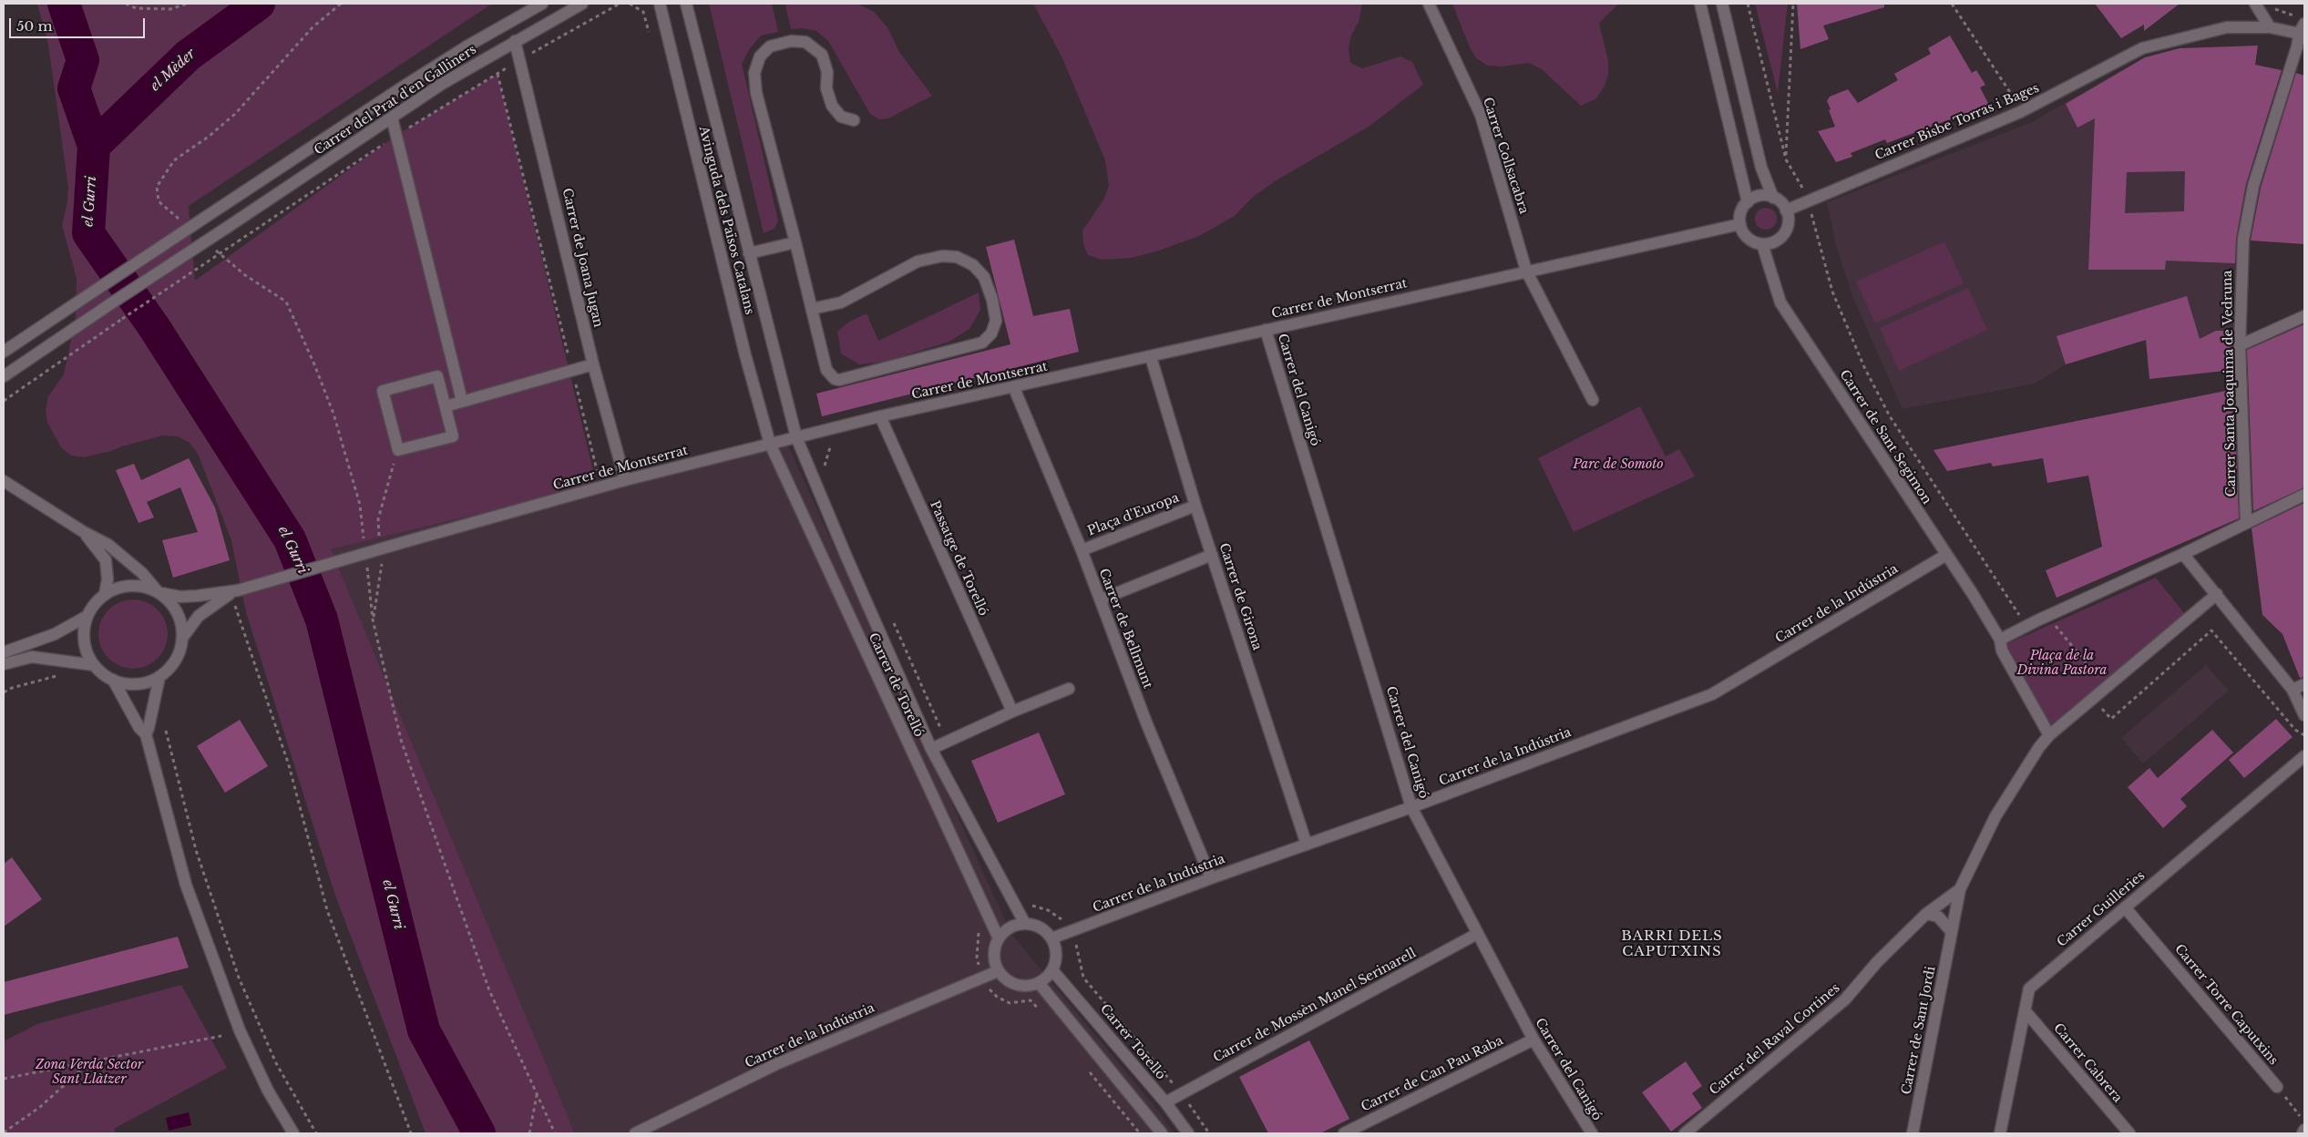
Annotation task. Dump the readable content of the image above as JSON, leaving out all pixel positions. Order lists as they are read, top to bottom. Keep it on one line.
{"streets":{"street":["Carrer del Prat d'en Galliners","Carrer Bisbe Torras i Bages","Carrer Collsacabra","Avinguda dels Països Catalans","Carrer de Joana Jugan","Carrer de Montserrat","Carrer Santa Joaquima de Vedruna","Carrer del Canigó","Carrer de Sant Segimon","Plaça d'Europa","Passatge de Torelló","Carrer de Girona","Carrer de la Indústria","Carrer de Bellmunt","Carrer de Torelló","Carrer Guilleries","Carrer Torre Caputxins","Carrer de Mossèn Manel Serinarell","Carrer de Sant Jordi","Carrer del Raval Cortines","Carrer Torelló","Carrer Cabrera","Carrer de Can Pau Raba"]},"crossings":[["Carrer del Prat d'en Galliners","Carrer de Joana Jugan"],["Carrer Bisbe Torras i Bages","Carrer de Montserrat"],["Carrer Bisbe Torras i Bages","Carrer Santa Joaquima de Vedruna"],["Carrer Bisbe Torras i Bages","Carrer de Sant Segimon"],["Carrer Collsacabra","Carrer de Montserrat"],["Avinguda dels Països Catalans","Carrer de Montserrat"],["Avinguda dels Països Catalans","Carrer de Torelló"],["Carrer de Joana Jugan","Carrer de Montserrat"],["Carrer de Montserrat","Carrer del Canigó"],["Carrer de Montserrat","Carrer de Sant Segimon"],["Carrer de Montserrat","Passatge de Torelló"],["Carrer de Montserrat","Carrer de Girona"],["Carrer de Montserrat","Carrer de Bellmunt"],["Carrer de Montserrat","Carrer de Torelló"],["Carrer del Canigó","Carrer de la Indústria"],["Carrer del Canigó","Carrer de Mossèn Manel Serinarell"],["Carrer del Canigó","Carrer de Can Pau Raba"],["Carrer de Sant Segimon","Carrer de la Indústria"],["Plaça d'Europa","Carrer de Girona"],["Plaça d'Europa","Carrer de Bellmunt"],["Carrer de Girona","Carrer de la Indústria"],["Carrer de la Indústria","Carrer de Bellmunt"],["Carrer de la Indústria","Carrer de Torelló"],["Carrer de la Indústria","Carrer Torelló"],["Carrer de Torelló","Carrer Torelló"],["Carrer Guilleries","Carrer Torre Caputxins"],["Carrer Guilleries","Carrer Cabrera"],["Carrer de Mossèn Manel Serinarell","Carrer Torelló"],["Carrer de Sant Jordi","Carrer del Raval Cortines"]],"districts":["BARRI DELS CAPUTXINS"],"water":["el Mèder","el Gurri"],"parks":["Parc de Somoto","Plaça de la Divina Pastora","Zona Verda Sector Sant Llàtzer"],"scale_bar":"50 m"}
